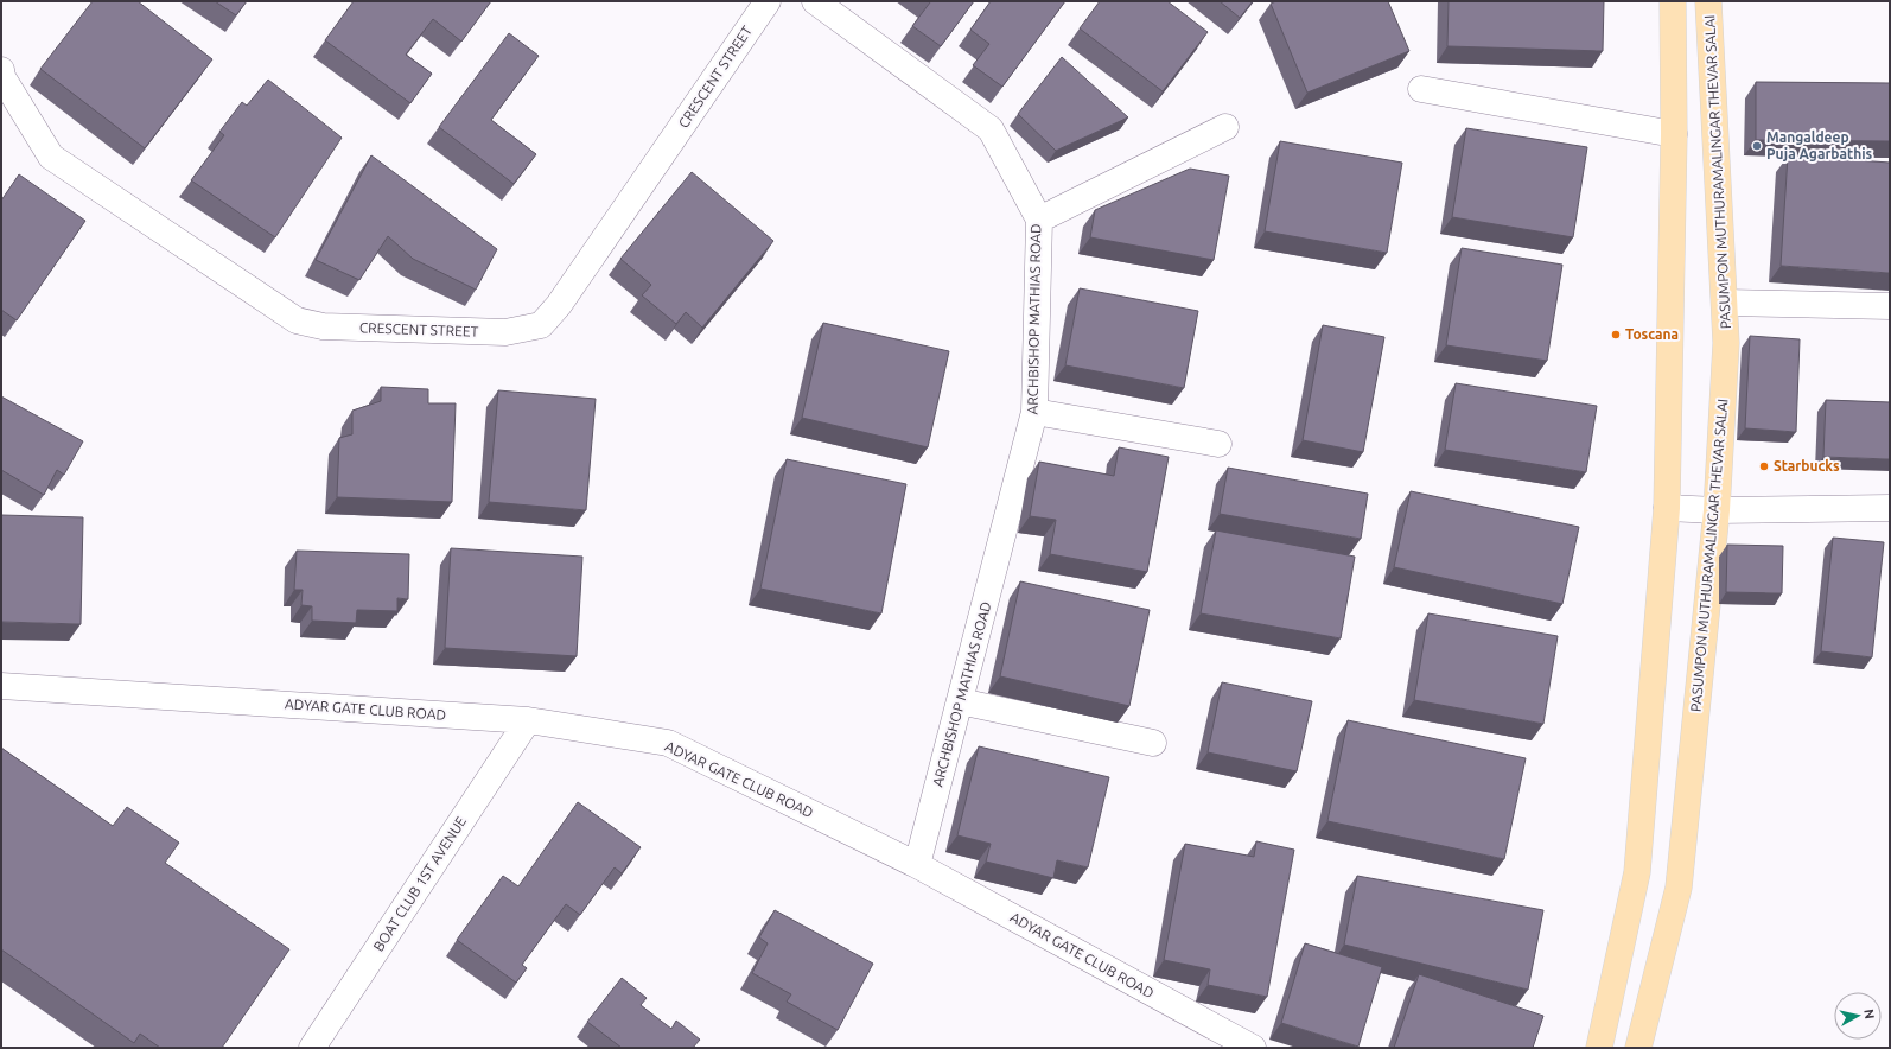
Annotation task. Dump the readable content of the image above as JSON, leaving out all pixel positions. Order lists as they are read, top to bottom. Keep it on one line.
{"streets":{"main road":["PASUMPON MUTHURAMALINGAR THEVAR SALAI"],"street":["CRESCENT STREET","ARCHBISHOP MATHIAS ROAD","ADYAR GATE CLUB ROAD","BOAT CLUB 1ST AVENUE"]},"crossings":[["ARCHBISHOP MATHIAS ROAD","ADYAR GATE CLUB ROAD"],["ADYAR GATE CLUB ROAD","BOAT CLUB 1ST AVENUE"]],"places":["Mangaldeep Puja Agarbathis","Toscana","Starbucks"],"north":"right"}
